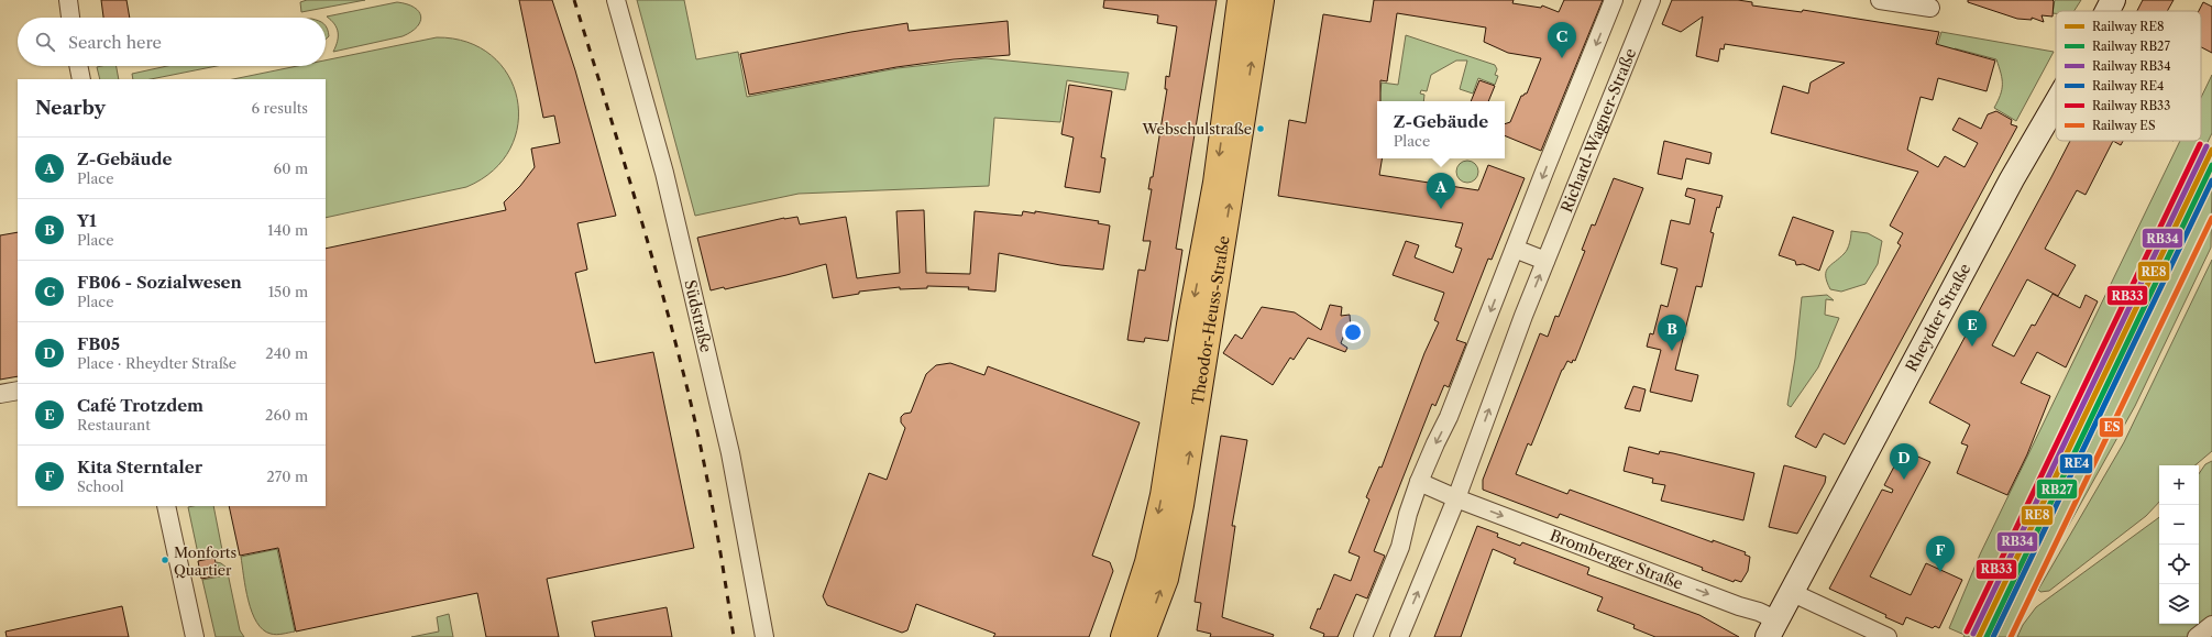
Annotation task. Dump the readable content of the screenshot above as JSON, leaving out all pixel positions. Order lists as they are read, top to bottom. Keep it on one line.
{"streets":{"main road":["Rheydter Straße","Theodor-Heuss-Straße"],"street":["Richard-Wagner-Straße","Südstraße","Bromberger Straße"]},"crossings":[["Richard-Wagner-Straße","Bromberger Straße"],["Rheydter Straße","Bromberger Straße"]],"one_way":["Bromberger Straße"],"places":["Webschulstraße","Monforts Quartier"],"lines":["rail line RB33","rail line RB34","rail line RE8","rail line RB27","rail line RE4","rail line ES"],"legend":["Railway RE8","Railway RB27","Railway RB34","Railway RE4","Railway RB33","Railway ES"],"page":{"search":"Search here","pins":["C","A","E","B","D","F"],"heading":["Nearby","6 results"],"popup":["Z-Gebäude","Place"],"list":[{"mark":"A","name":"Z-Gebäude","note":"Place","value":"60 m"},{"mark":"B","name":"Y1","note":"Place","value":"140 m"},{"mark":"C","name":"FB06 - Sozialwesen","note":"Place","value":"150 m"},{"mark":"D","name":"FB05","note":"Place · Rheydter Straße","value":"240 m"},{"mark":"E","name":"Café Trotzdem","note":"Restaurant","value":"260 m"},{"mark":"F","name":"Kita Sterntaler","note":"School","value":"270 m"}],"map_buttons":["+","−"]}}
